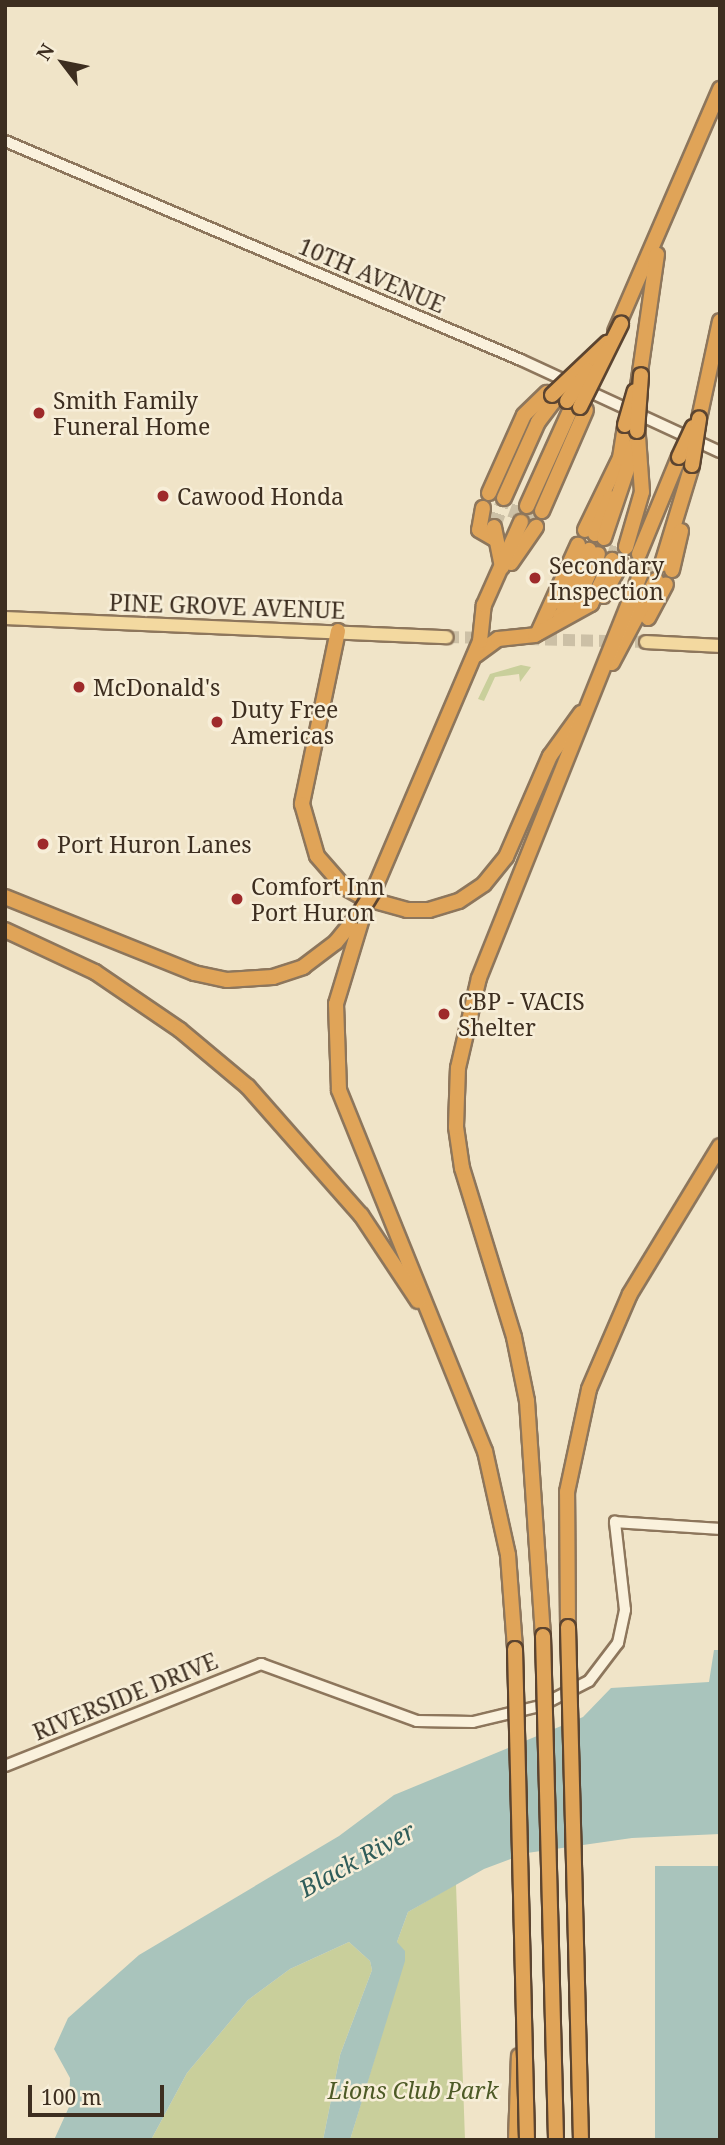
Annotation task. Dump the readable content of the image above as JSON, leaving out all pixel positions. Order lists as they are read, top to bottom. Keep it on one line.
{"streets":{"main road":["PINE GROVE AVENUE"],"street":["10TH AVENUE","RIVERSIDE DRIVE"]},"water":["Black River"],"parks":["Lions Club Park"],"places":["Smith Family Funeral Home","Cawood Honda","Secondary Inspection","McDonald's","Duty Free Americas","Port Huron Lanes","Comfort Inn Port Huron","CBP - VACIS Shelter"],"scale_bar":"100 m","north":"top left"}
